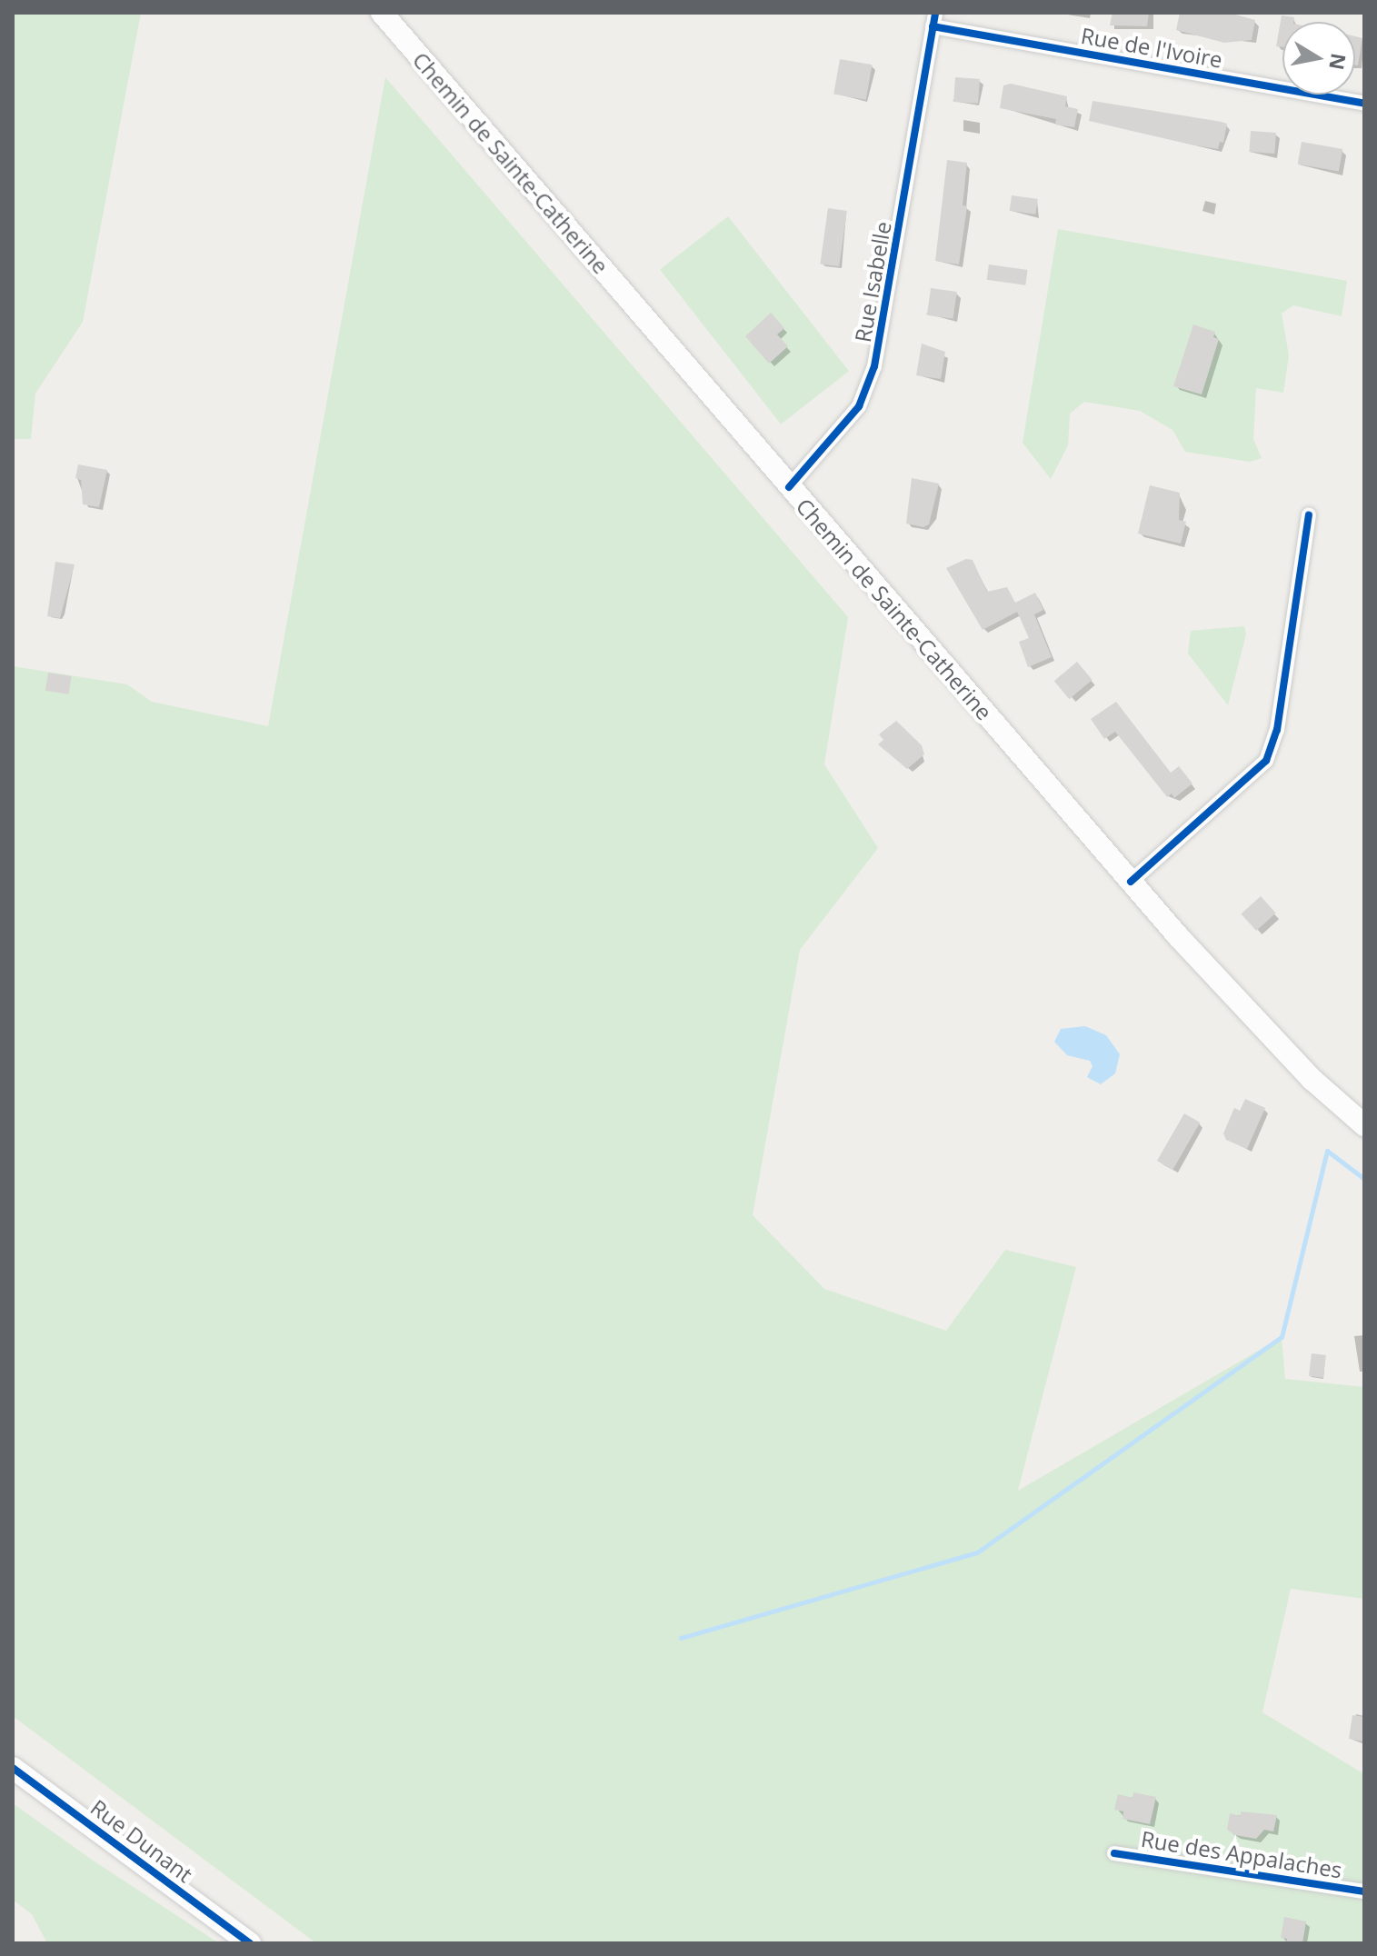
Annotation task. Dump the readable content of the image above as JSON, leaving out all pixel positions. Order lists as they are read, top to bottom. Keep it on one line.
{"streets":{"main road":["Chemin de Sainte-Catherine","Rue Dunant"],"street":["Rue de l'Ivoire","Rue Isabelle","Rue des Appalaches"]},"crossings":[["Rue de l'Ivoire","Rue Isabelle"],["Chemin de Sainte-Catherine","Rue Isabelle"]],"north":"right"}
